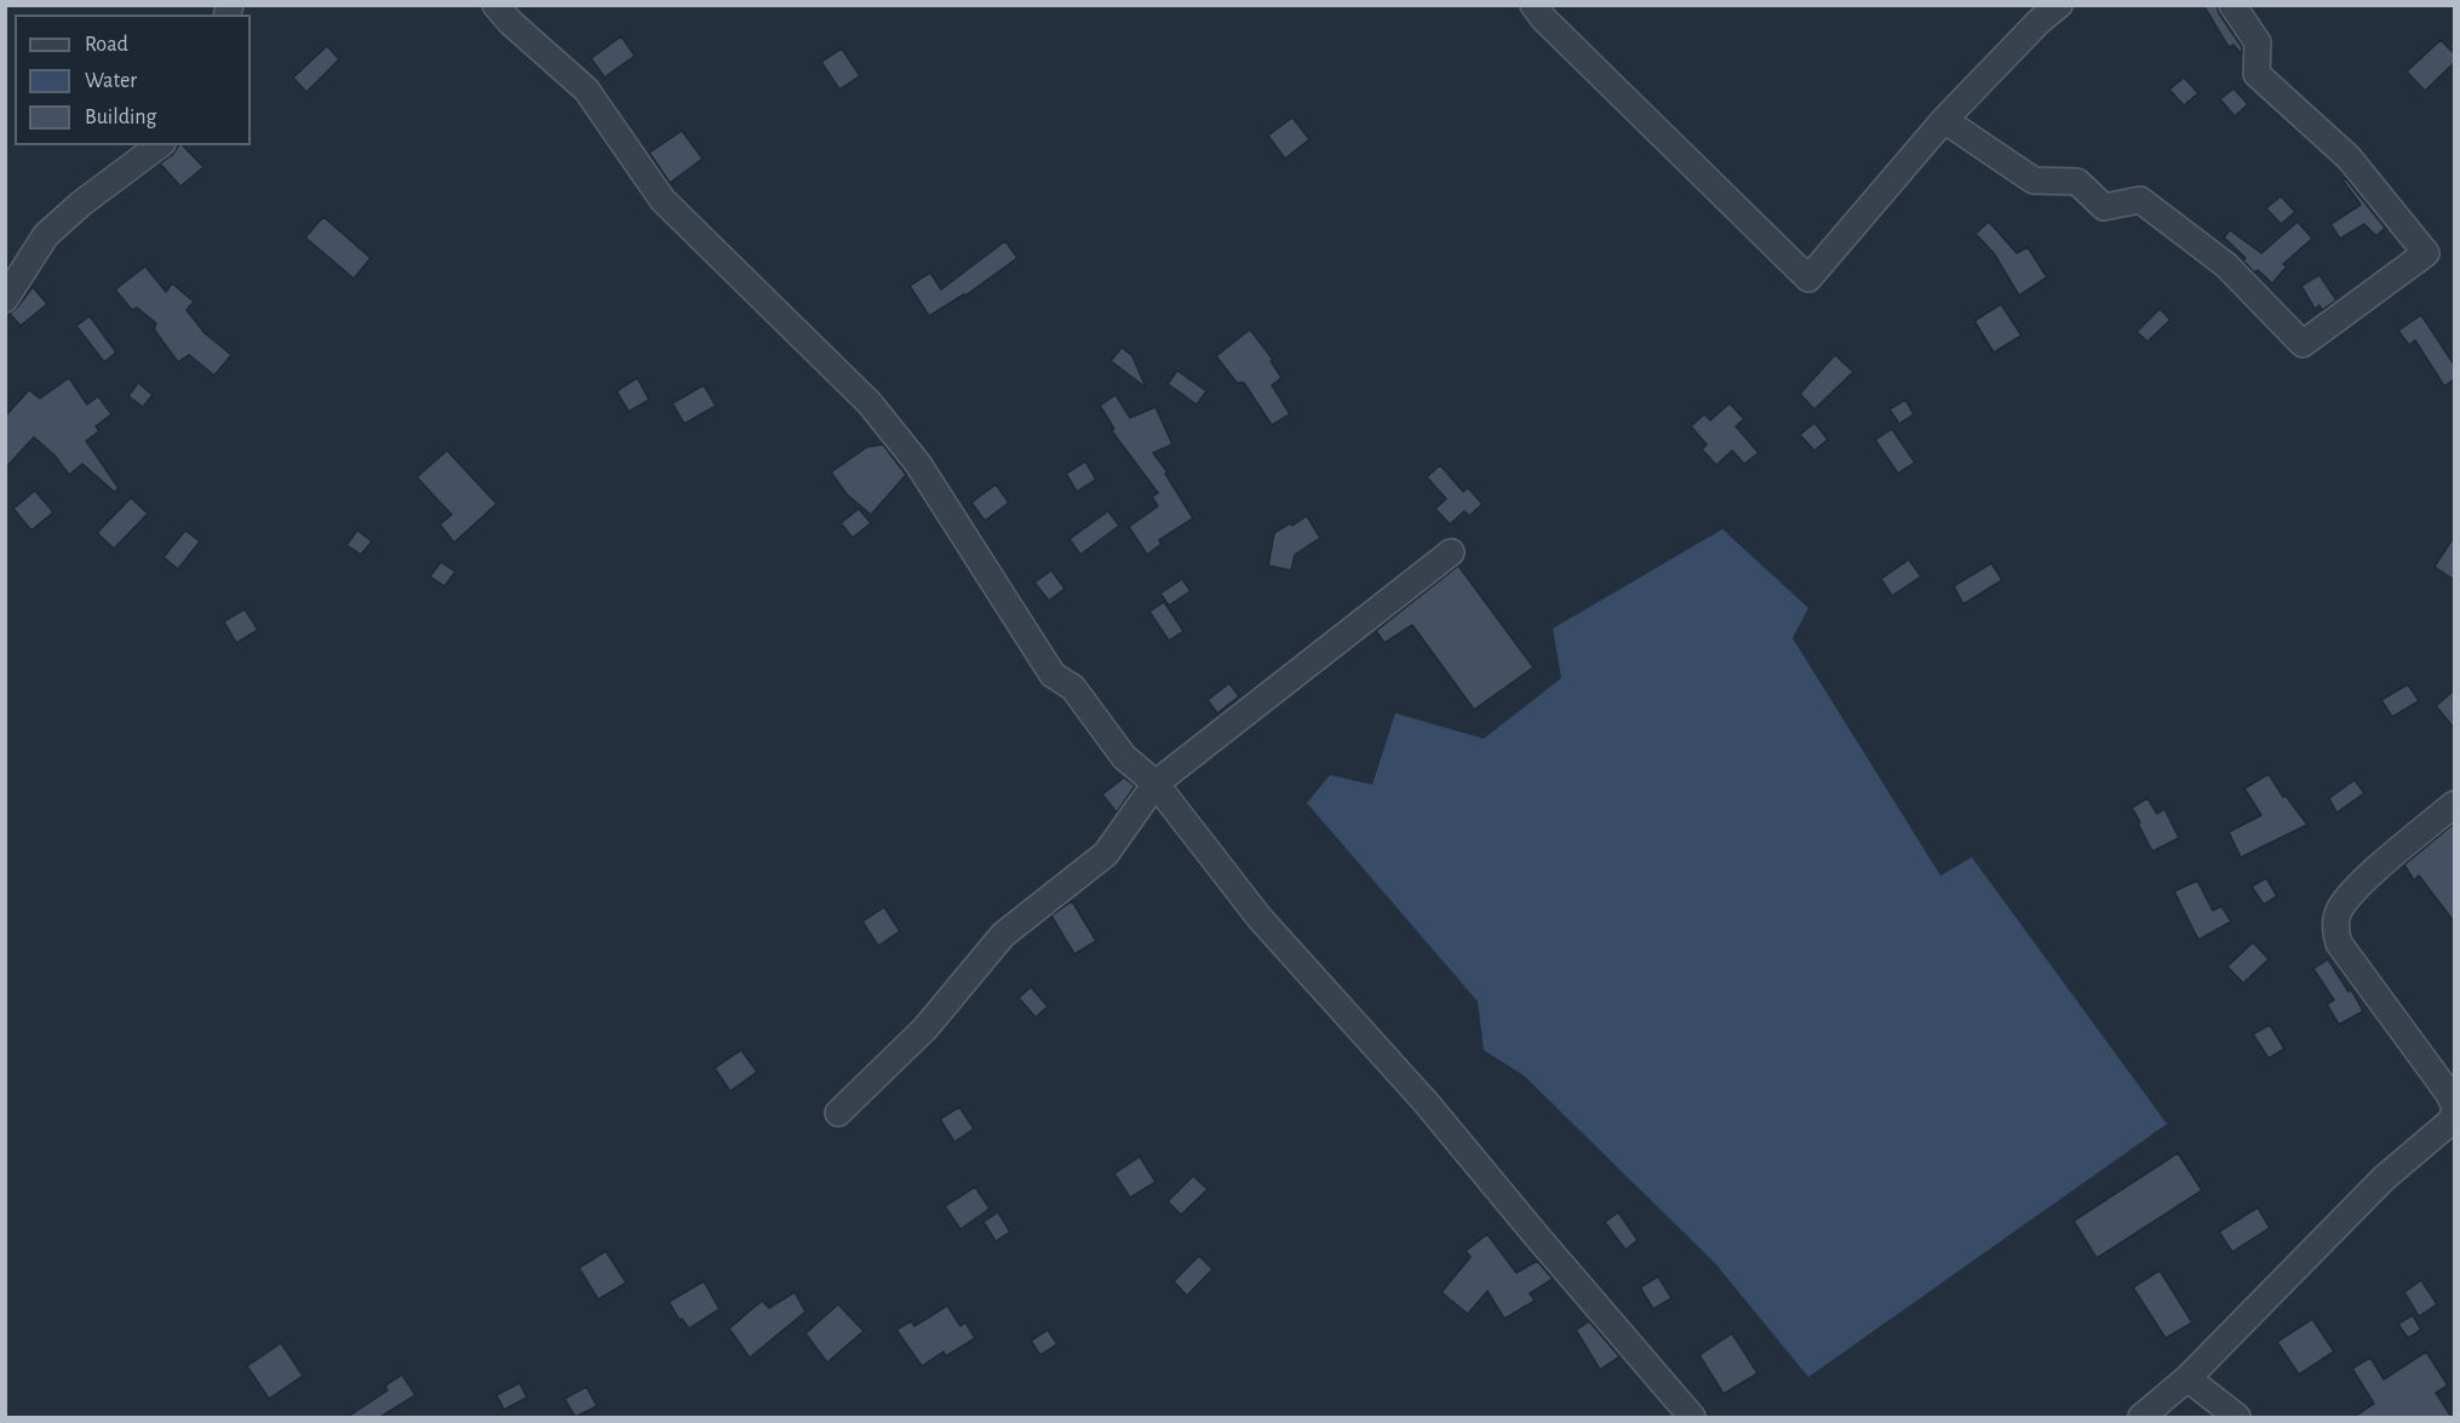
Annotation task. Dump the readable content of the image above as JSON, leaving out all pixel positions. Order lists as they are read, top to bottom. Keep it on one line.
{"legend":["Road","Water","Building"]}
